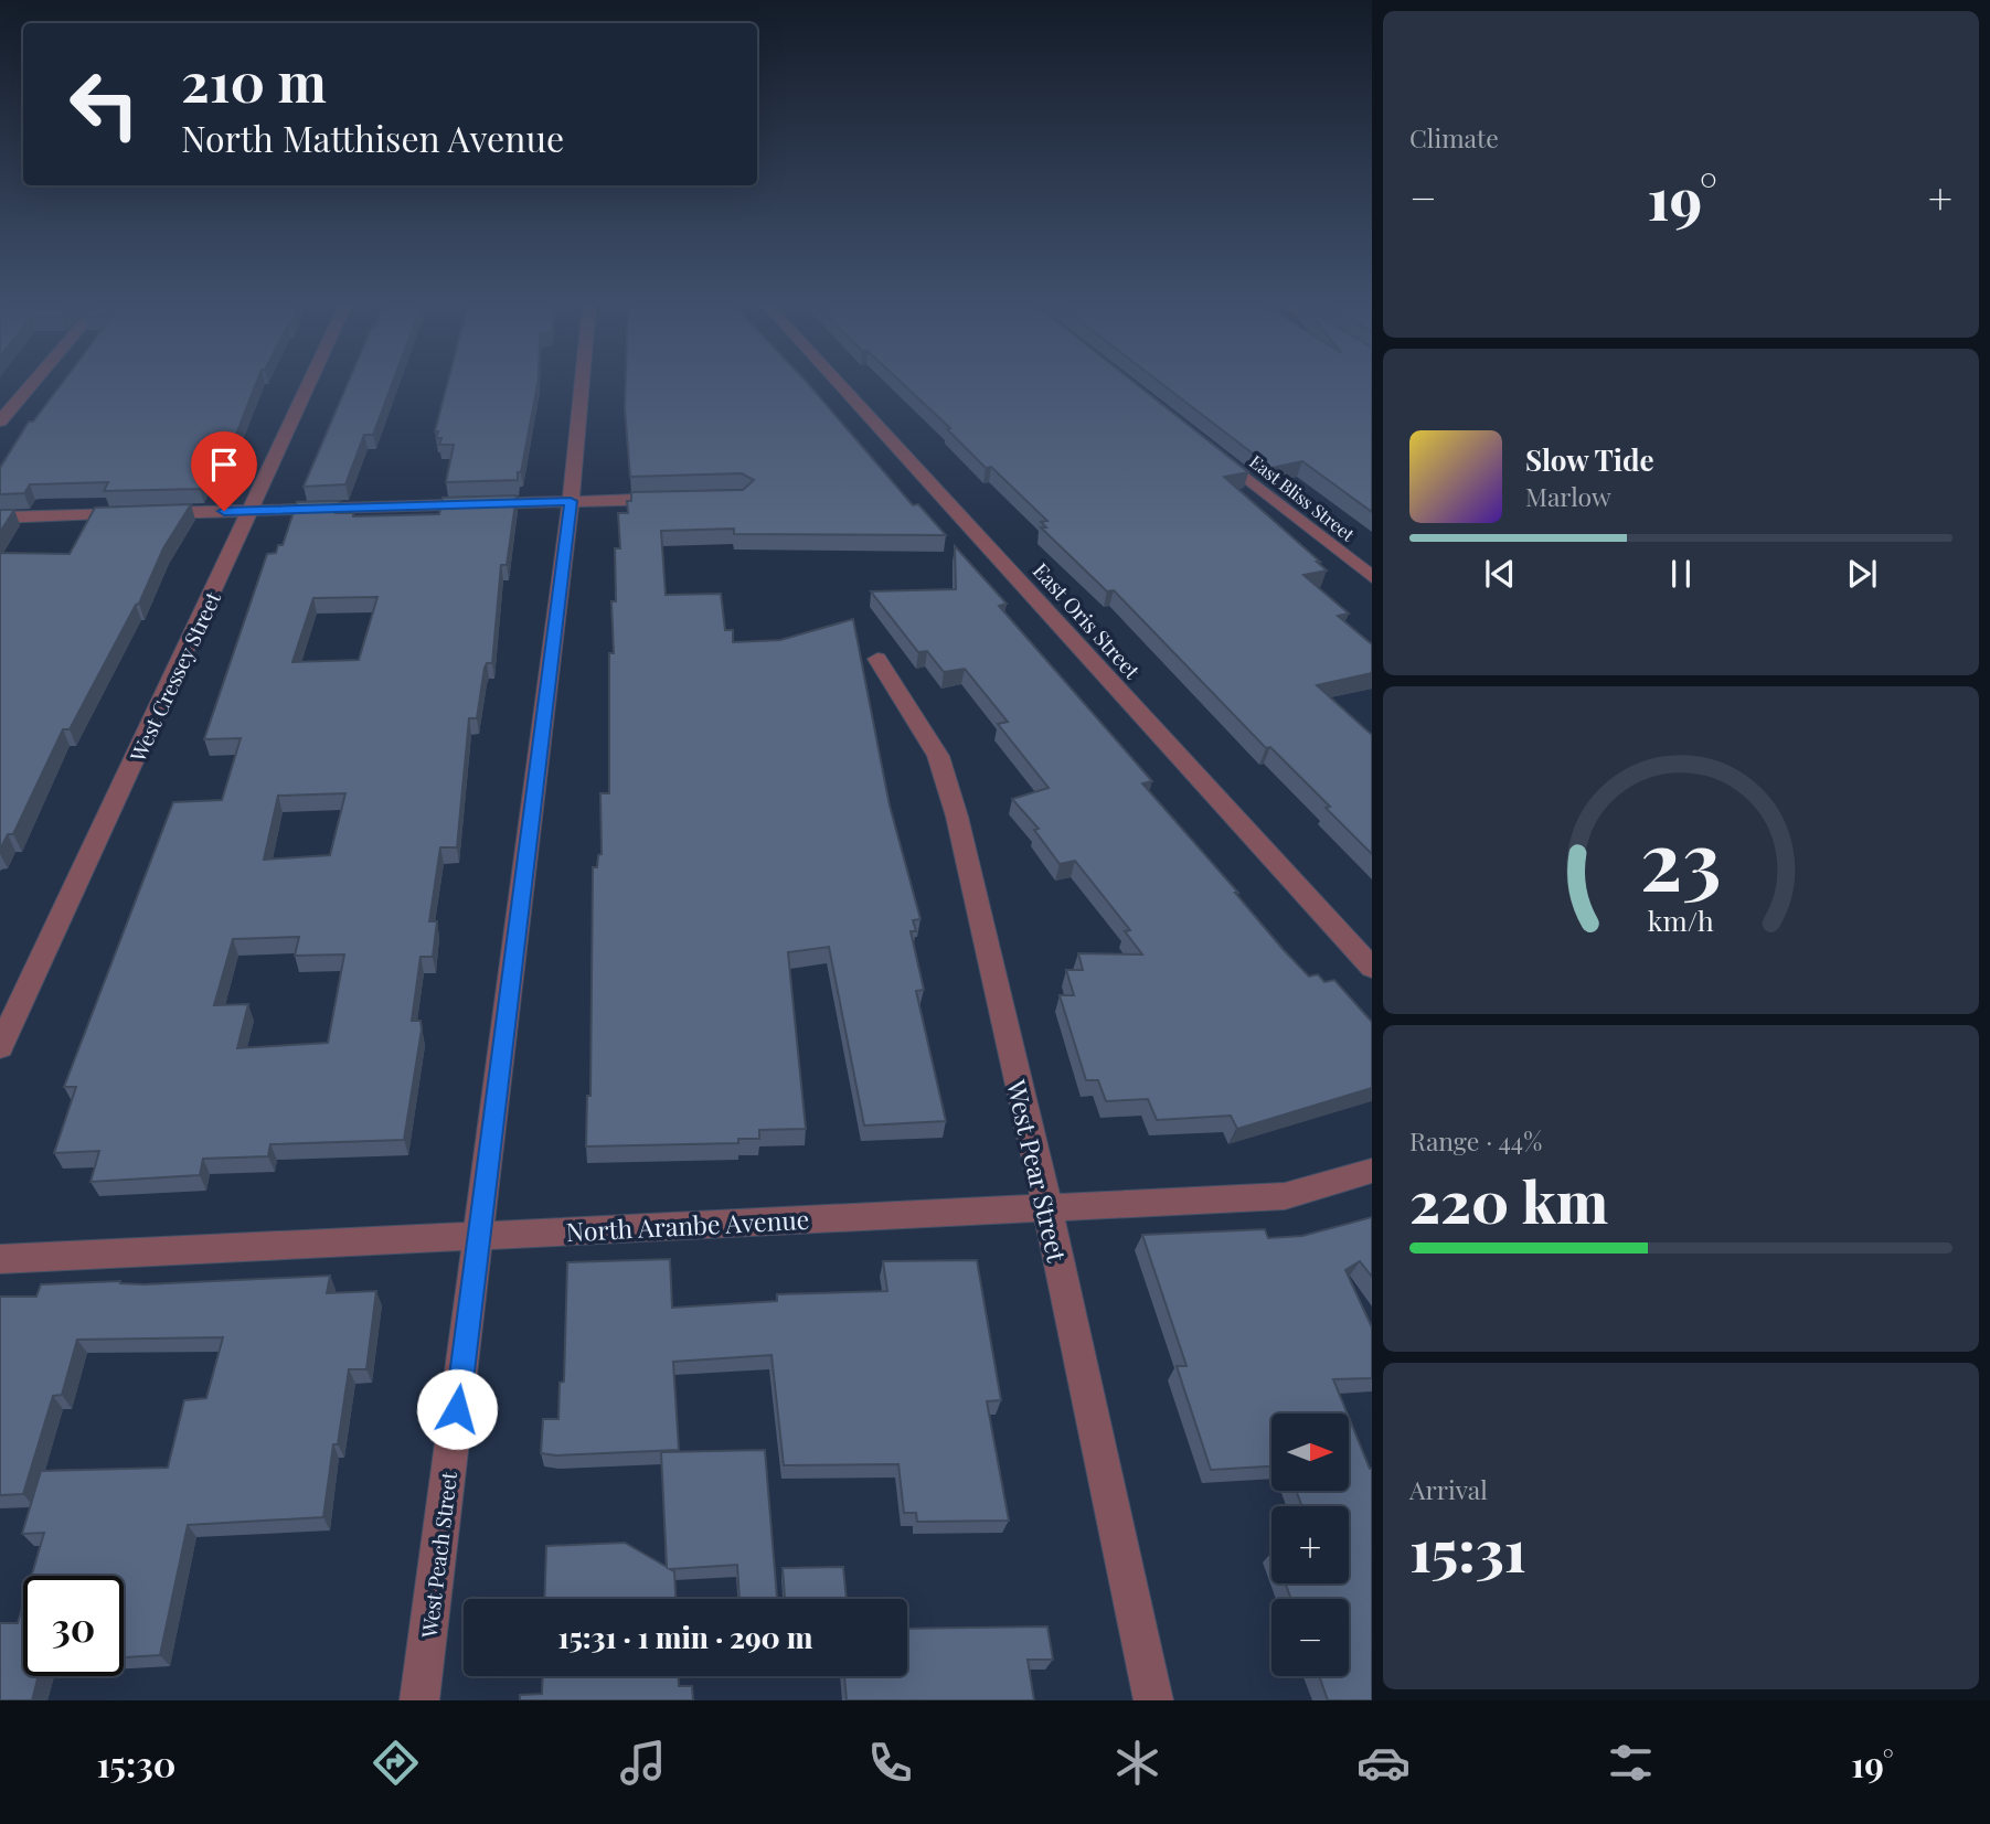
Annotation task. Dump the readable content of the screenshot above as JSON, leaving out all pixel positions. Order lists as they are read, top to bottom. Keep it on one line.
{"streets":{"street":["East Bliss Street","East Oris Street","West Cressey Street","West Pear Street","North Aranbe Avenue","West Peach Street"]},"crossings":[["West Pear Street","North Aranbe Avenue"],["North Aranbe Avenue","West Peach Street"]],"north":"right","page":{"tile":["Climate",["Range · 44%","220 km"],["Arrival","15:31"]],"turn":["210 m","North Matthisen Avenue"],"heat":["−","19°","+"],"song":["Slow Tide","Marlow"],"map_buttons":["+","−"],"limit":"30","trip":"15:31 · 1 min · 290 m","tabs":["15:30","19°"],"gauge":["23","km/h"]}}
